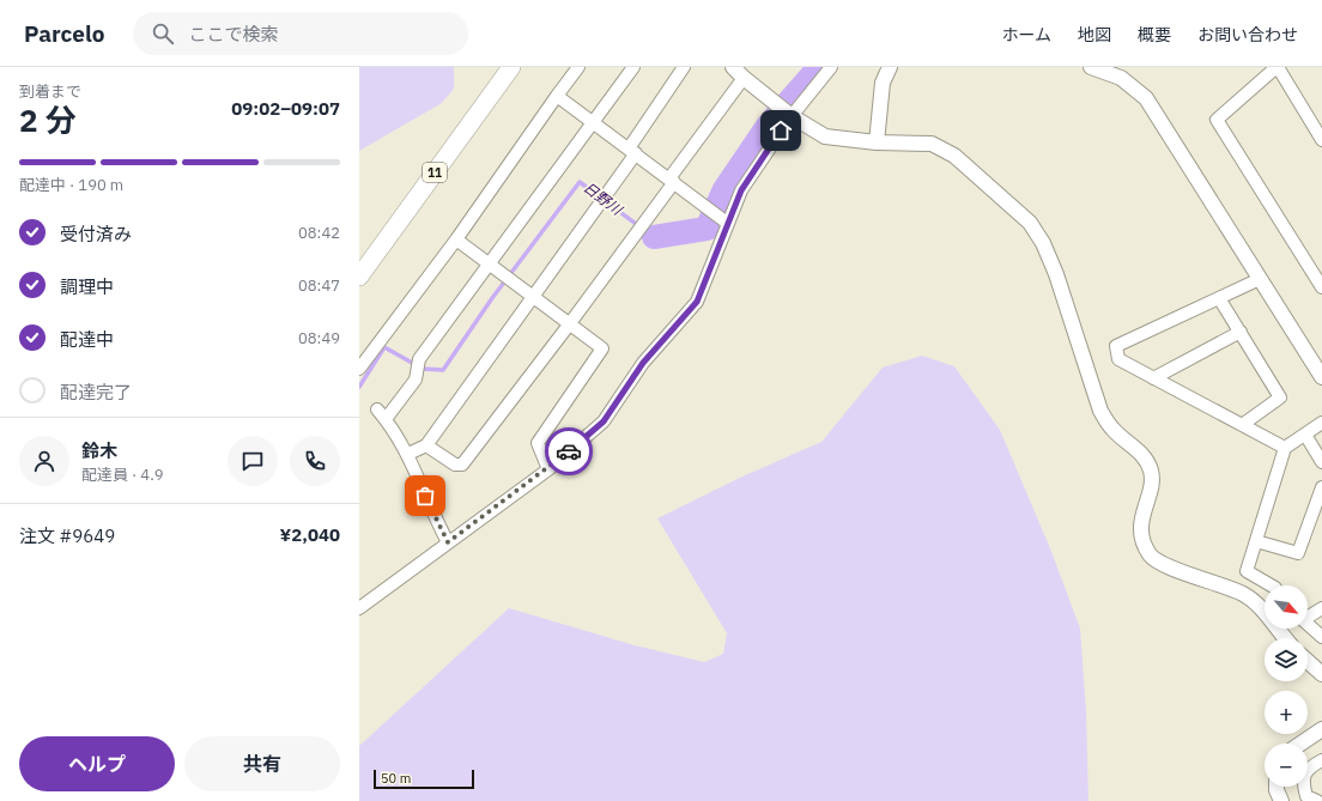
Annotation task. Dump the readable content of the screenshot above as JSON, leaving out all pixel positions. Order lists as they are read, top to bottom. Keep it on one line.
{"streets":{"main road":["11"]},"water":["日野川"],"scale_bar":"50 m","north":"bottom right","page":{"header":"Parcelo","search":"ここで検索","nav":["ホーム","地図","概要","お問い合わせ"],"heading":["2 分","到着まで","09:02–09:07"],"panel":["鈴木","配達員 · 4.9","注文 #9649","¥2,040"],"bar":"配達中 · 190 m","list":[["受付済み","08:42"],["調理中","08:47"],["配達中","08:49"],"配達完了"],"map_buttons":["+","−"],"buttons":["ヘルプ","共有"],"scale":"50 m"}}
